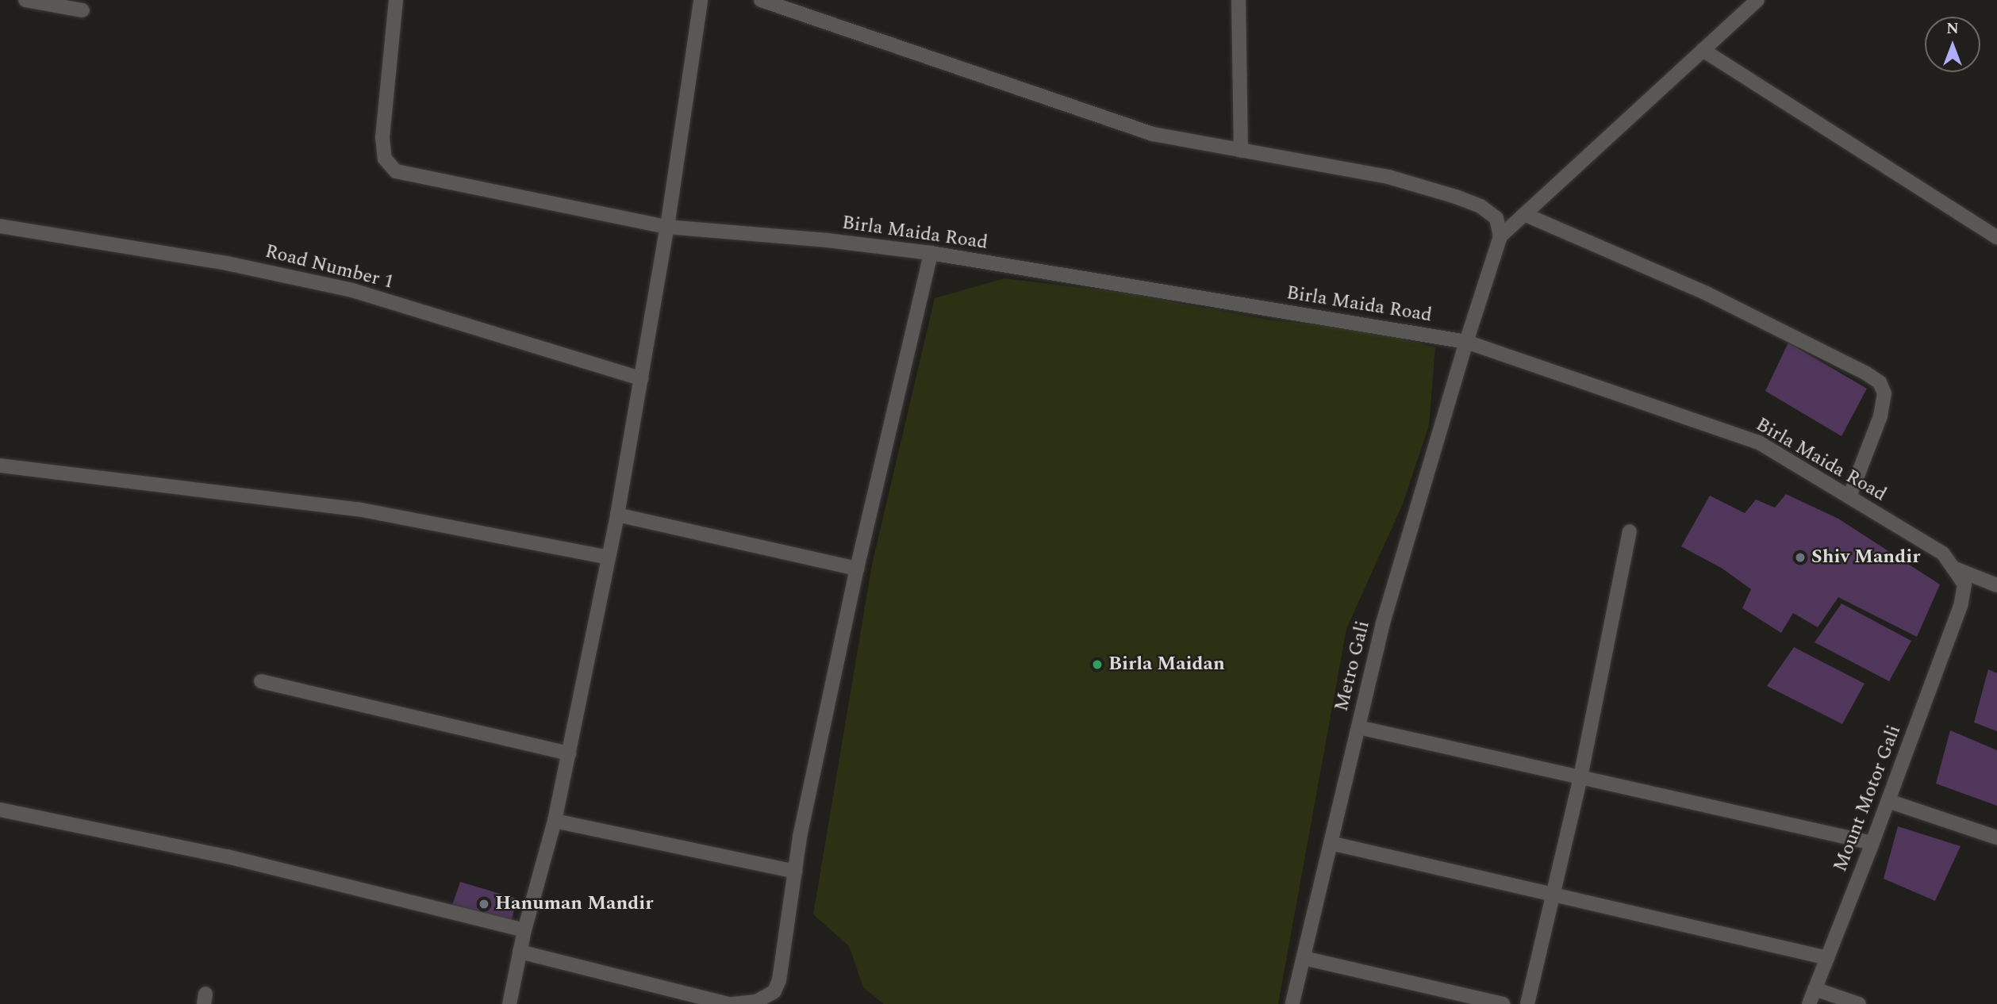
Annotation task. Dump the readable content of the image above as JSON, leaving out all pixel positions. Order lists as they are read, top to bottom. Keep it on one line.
{"streets":{"street":["Birla Maida Road","Road Number 1","Metro Gali","Mount Motor Gali"]},"crossings":[["Birla Maida Road","Metro Gali"],["Birla Maida Road","Mount Motor Gali"]],"places":["Shiv Mandir","Birla Maidan","Hanuman Mandir"],"north":"top"}
